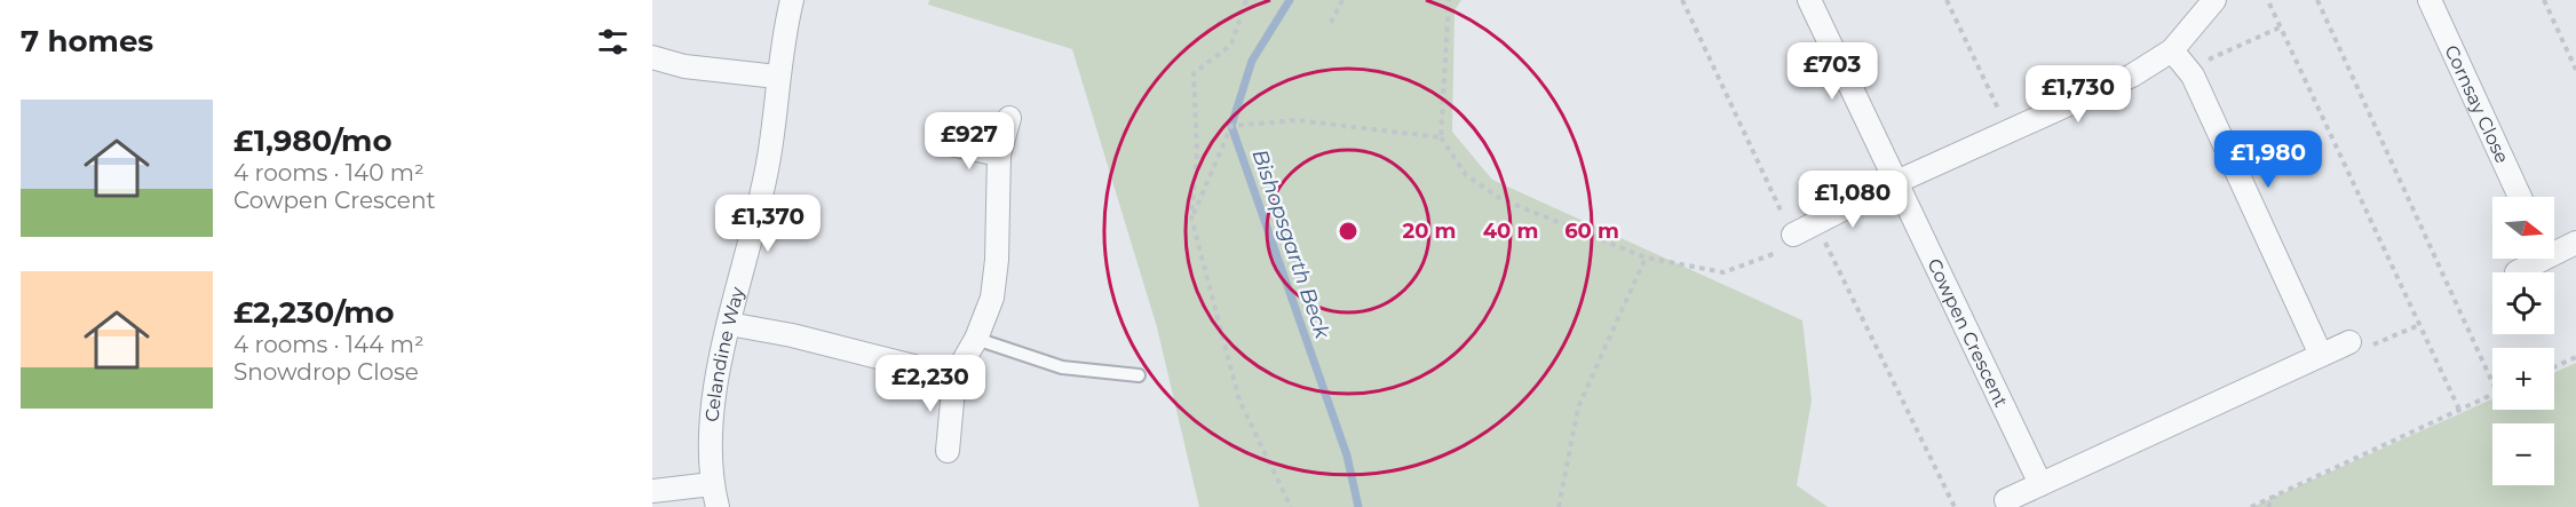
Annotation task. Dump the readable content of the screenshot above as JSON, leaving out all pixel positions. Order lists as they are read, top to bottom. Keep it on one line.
{"streets":{"street":["Cornsay Close","Cowpen Crescent","Celandine Way"]},"water":["Bishopsgarth Beck"],"north":"right","page":{"heading":"7 homes","price":["£703","£1,730","£927","£1,980","£1,080","£1,370","£2,230"],"list":[{"name":"£1,980/mo","note":"4 rooms · 140 m² · Cowpen Crescent"},{"name":"£2,230/mo","note":"4 rooms · 144 m² · Snowdrop Close"}],"map_buttons":["+","−"]},"rings":["20 m","40 m","60 m"]}
